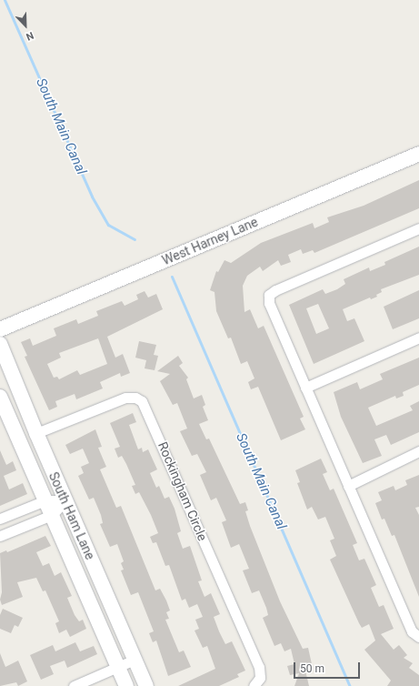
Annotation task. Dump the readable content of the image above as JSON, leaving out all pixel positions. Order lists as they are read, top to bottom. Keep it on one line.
{"streets":{"main road":["West Harney Lane","South Ham Lane"],"street":["Rockingham Circle"]},"crossings":[["Rockingham Circle","South Ham Lane"]],"water":["South Main Canal"],"scale_bar":"50 m","north":"bottom right"}
